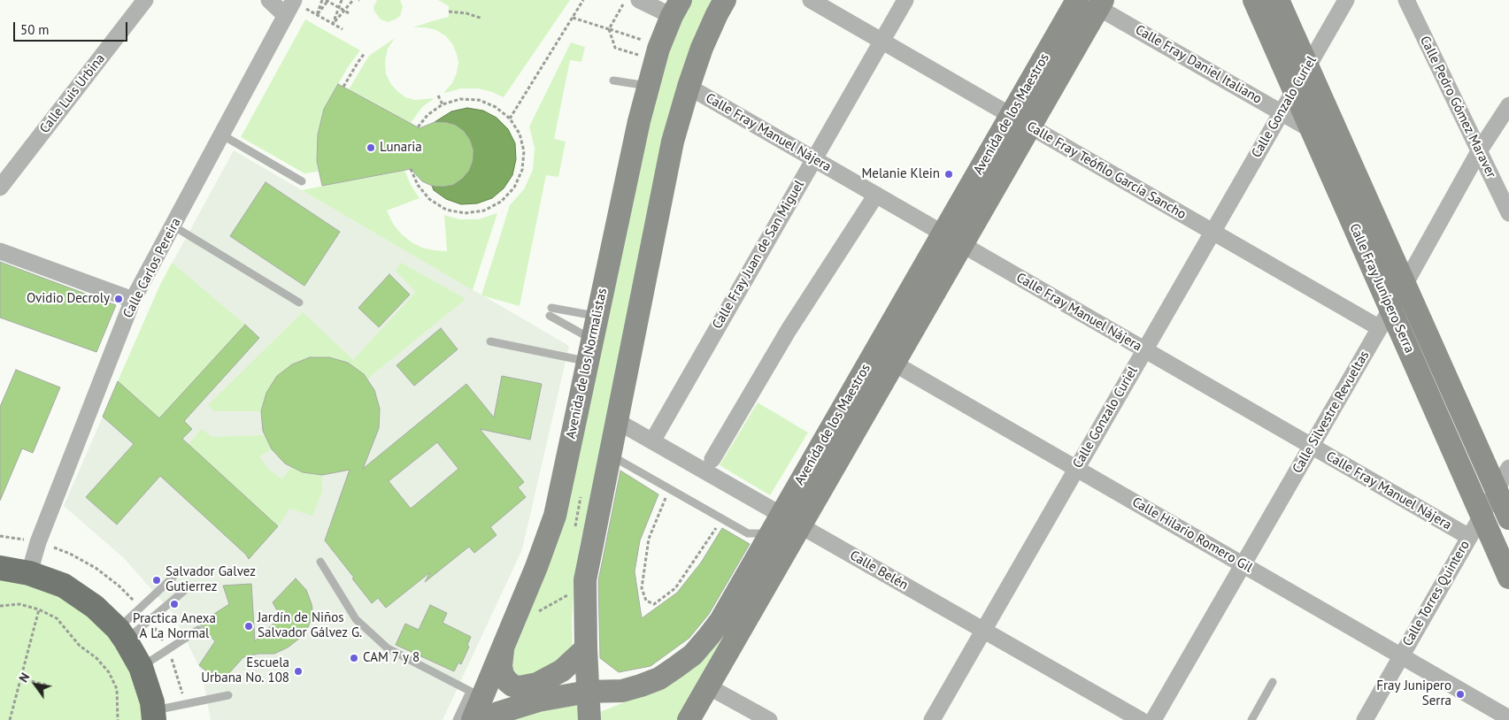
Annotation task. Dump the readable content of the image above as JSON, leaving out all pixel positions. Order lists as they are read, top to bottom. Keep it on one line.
{"streets":{"street":["Calle Fray Daniel Italiano","Calle Luis Urbina","Calle Gonzalo Curiel","Calle Pedro Gómez Maraver","Avenida de los Maestros","Calle Fray Manuel Nájera","Calle Fray Teófilo García Sancho","Calle Fray Juan de San Miguel","Calle Carlos Pereira","Calle Fray Junípero Serra","Avenida de los Normalistas","Calle Silvestre Revueltas","Calle Hilario Romero Gil","Calle Belén","Calle Torres Quintero"]},"crossings":[["Calle Fray Daniel Italiano","Calle Gonzalo Curiel"],["Calle Fray Daniel Italiano","Avenida de los Maestros"],["Calle Fray Daniel Italiano","Calle Fray Junípero Serra"],["Calle Gonzalo Curiel","Calle Fray Manuel Nájera"],["Calle Gonzalo Curiel","Calle Fray Teófilo García Sancho"],["Calle Gonzalo Curiel","Calle Fray Junípero Serra"],["Calle Gonzalo Curiel","Calle Hilario Romero Gil"],["Calle Gonzalo Curiel","Calle Belén"],["Calle Pedro Gómez Maraver","Calle Silvestre Revueltas"],["Avenida de los Maestros","Calle Fray Manuel Nájera"],["Avenida de los Maestros","Calle Fray Teófilo García Sancho"],["Avenida de los Maestros","Calle Hilario Romero Gil"],["Avenida de los Maestros","Calle Belén"],["Calle Fray Manuel Nájera","Calle Fray Juan de San Miguel"],["Calle Fray Manuel Nájera","Calle Silvestre Revueltas"],["Calle Fray Manuel Nájera","Calle Torres Quintero"],["Calle Fray Teófilo García Sancho","Calle Fray Juan de San Miguel"],["Calle Fray Teófilo García Sancho","Calle Fray Junípero Serra"],["Calle Fray Teófilo García Sancho","Calle Silvestre Revueltas"],["Calle Fray Juan de San Miguel","Calle Belén"],["Calle Fray Junípero Serra","Calle Silvestre Revueltas"],["Calle Fray Junípero Serra","Calle Torres Quintero"],["Calle Silvestre Revueltas","Calle Hilario Romero Gil"],["Calle Hilario Romero Gil","Calle Torres Quintero"]],"places":["Lunaria","Melanie Klein","Ovidio Decroly","Salvador Galvez Gutierrez","Practica Anexa A La Normal","Jardín de Niños Salvador Gálvez G.","CAM 7 y 8","Escuela Urbana No. 108","Fray Junipero Serra"],"scale_bar":"50 m","north":"top left"}
